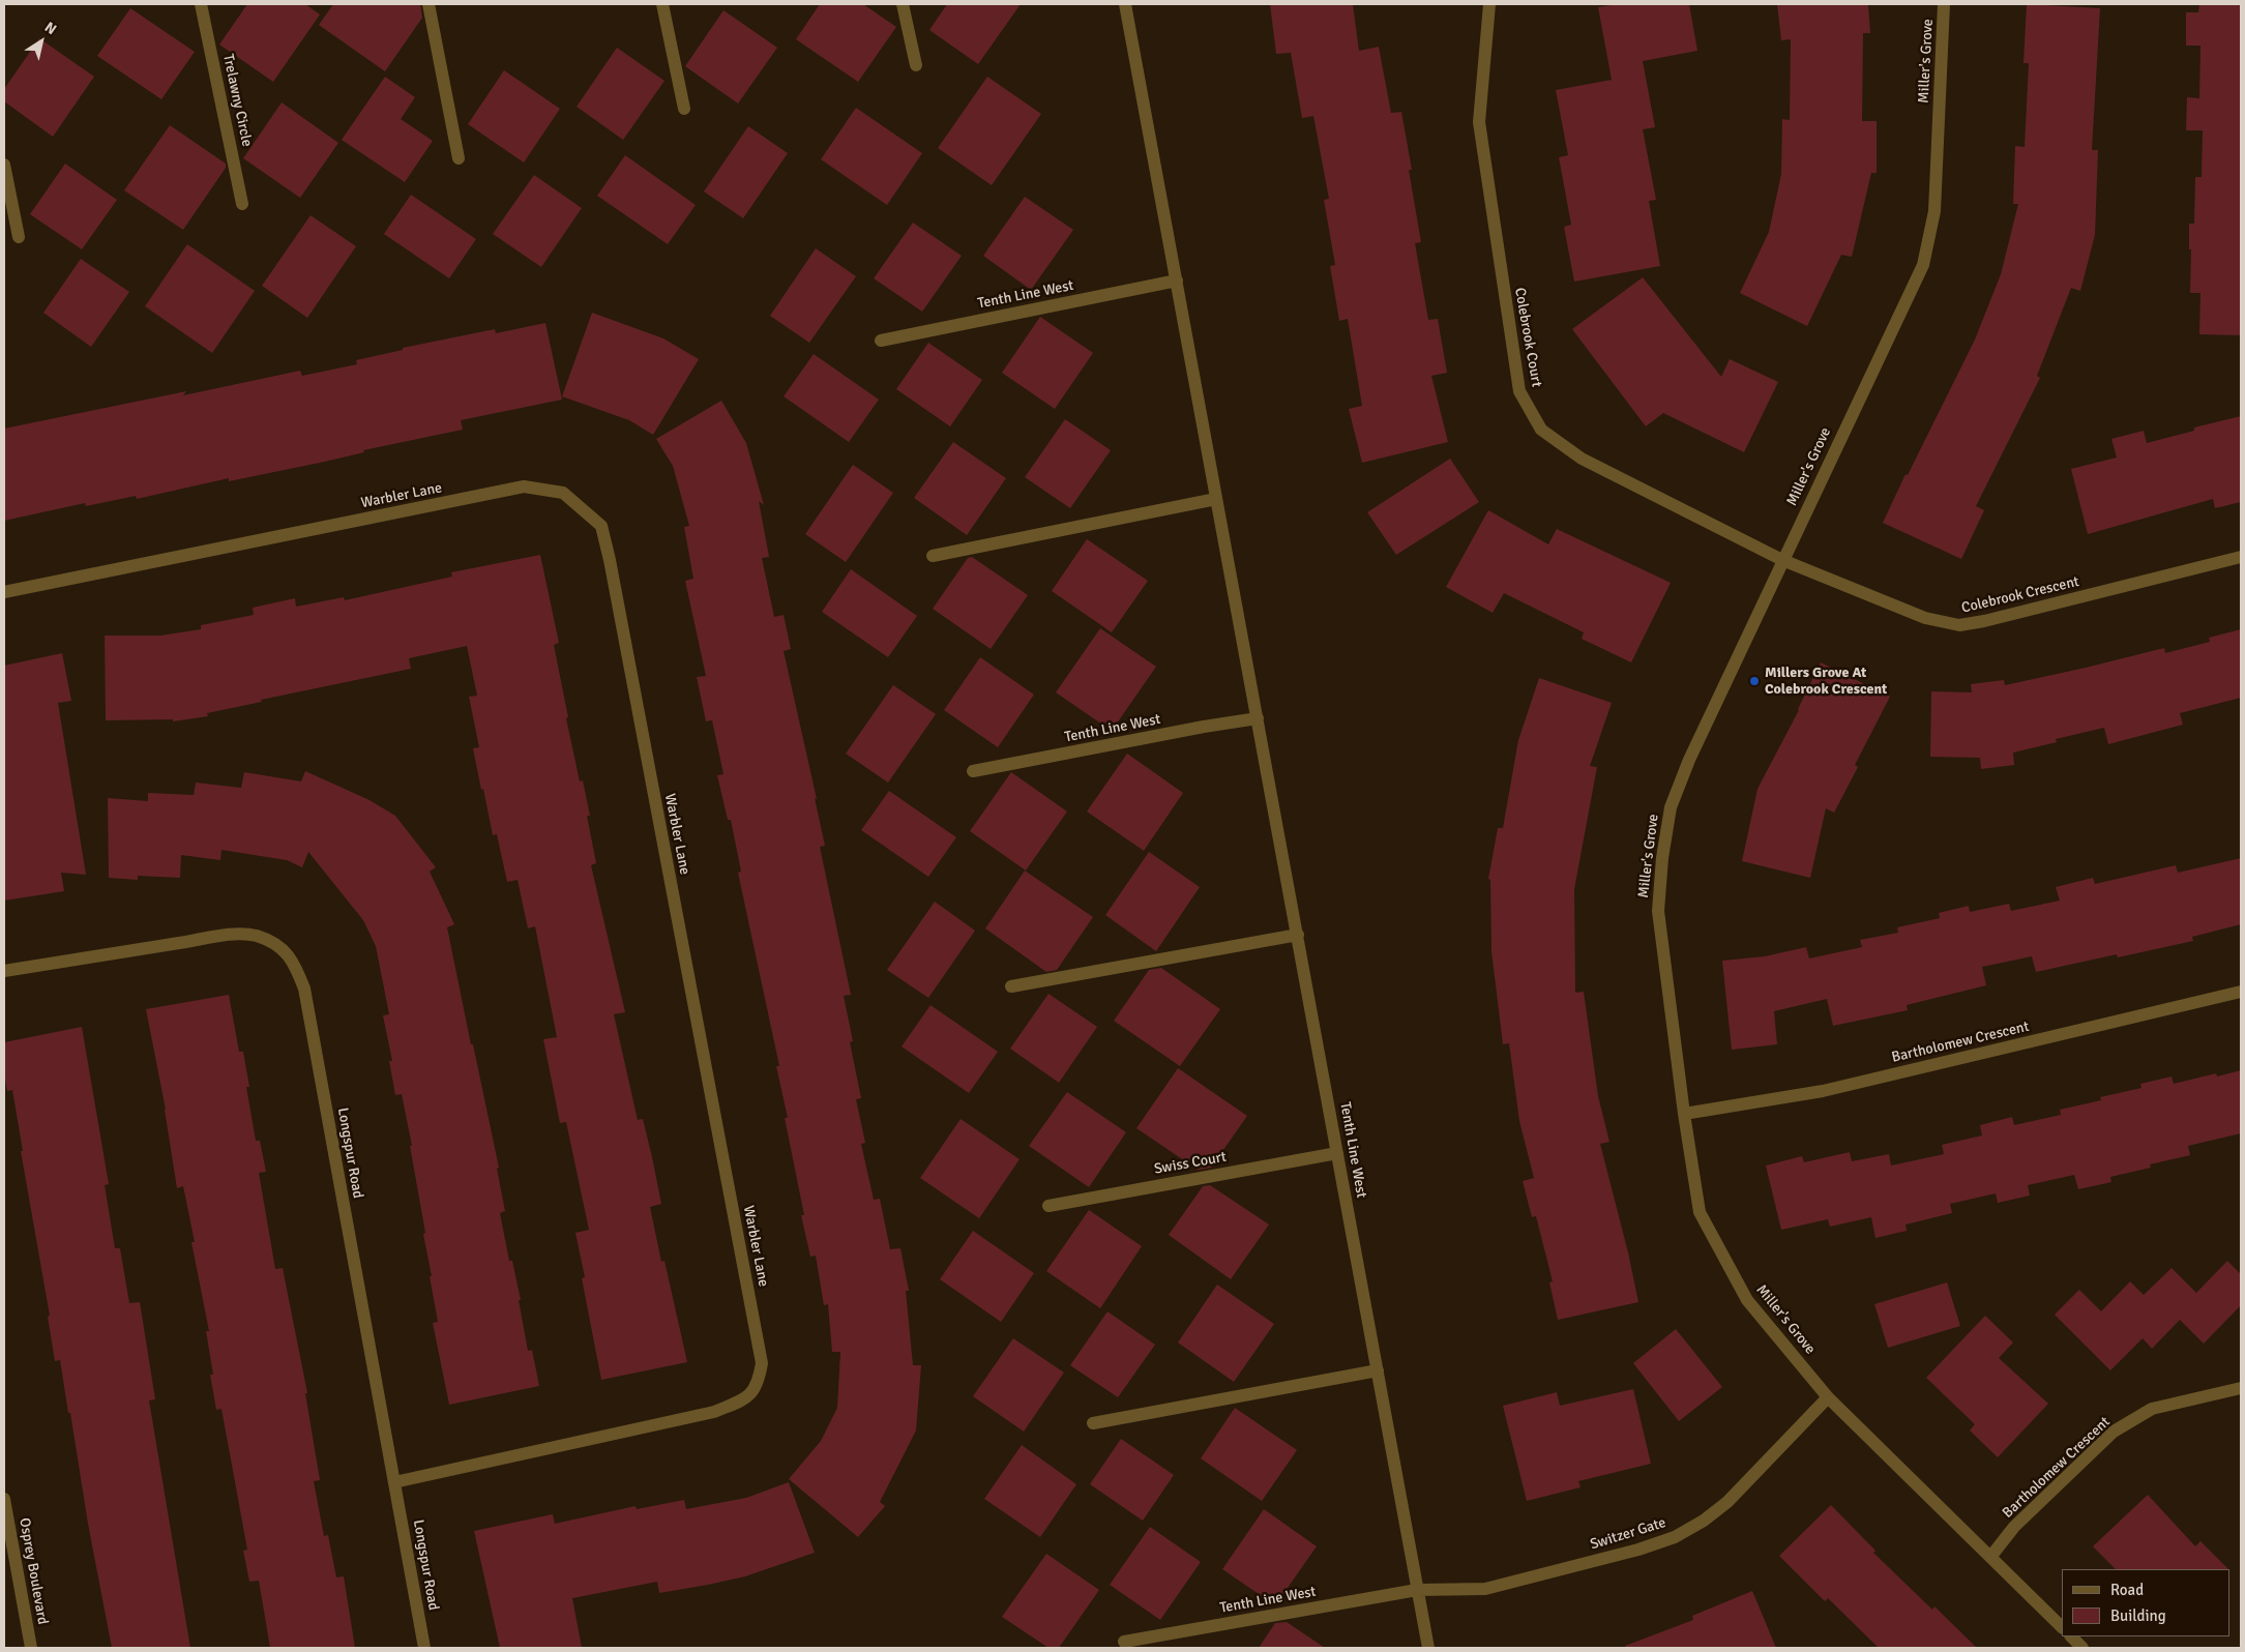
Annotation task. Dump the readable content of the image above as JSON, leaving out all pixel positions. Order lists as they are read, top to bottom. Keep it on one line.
{"streets":{"street":["Miller's Grove","Trelawny Circle","Tenth Line West","Colebrook Court","Warbler Lane","Colebrook Crescent","Bartholomew Crescent","Longspur Road","Swiss Court","Switzer Gate","Osprey Boulevard"]},"crossings":[["Miller's Grove","Colebrook Court"],["Miller's Grove","Colebrook Crescent"],["Miller's Grove","Bartholomew Crescent"],["Miller's Grove","Switzer Gate"],["Tenth Line West","Swiss Court"],["Tenth Line West","Switzer Gate"],["Colebrook Court","Colebrook Crescent"],["Warbler Lane","Longspur Road"]],"places":["Millers Grove At Colebrook Crescent"],"legend":["Road","Building"],"north":"top right"}
